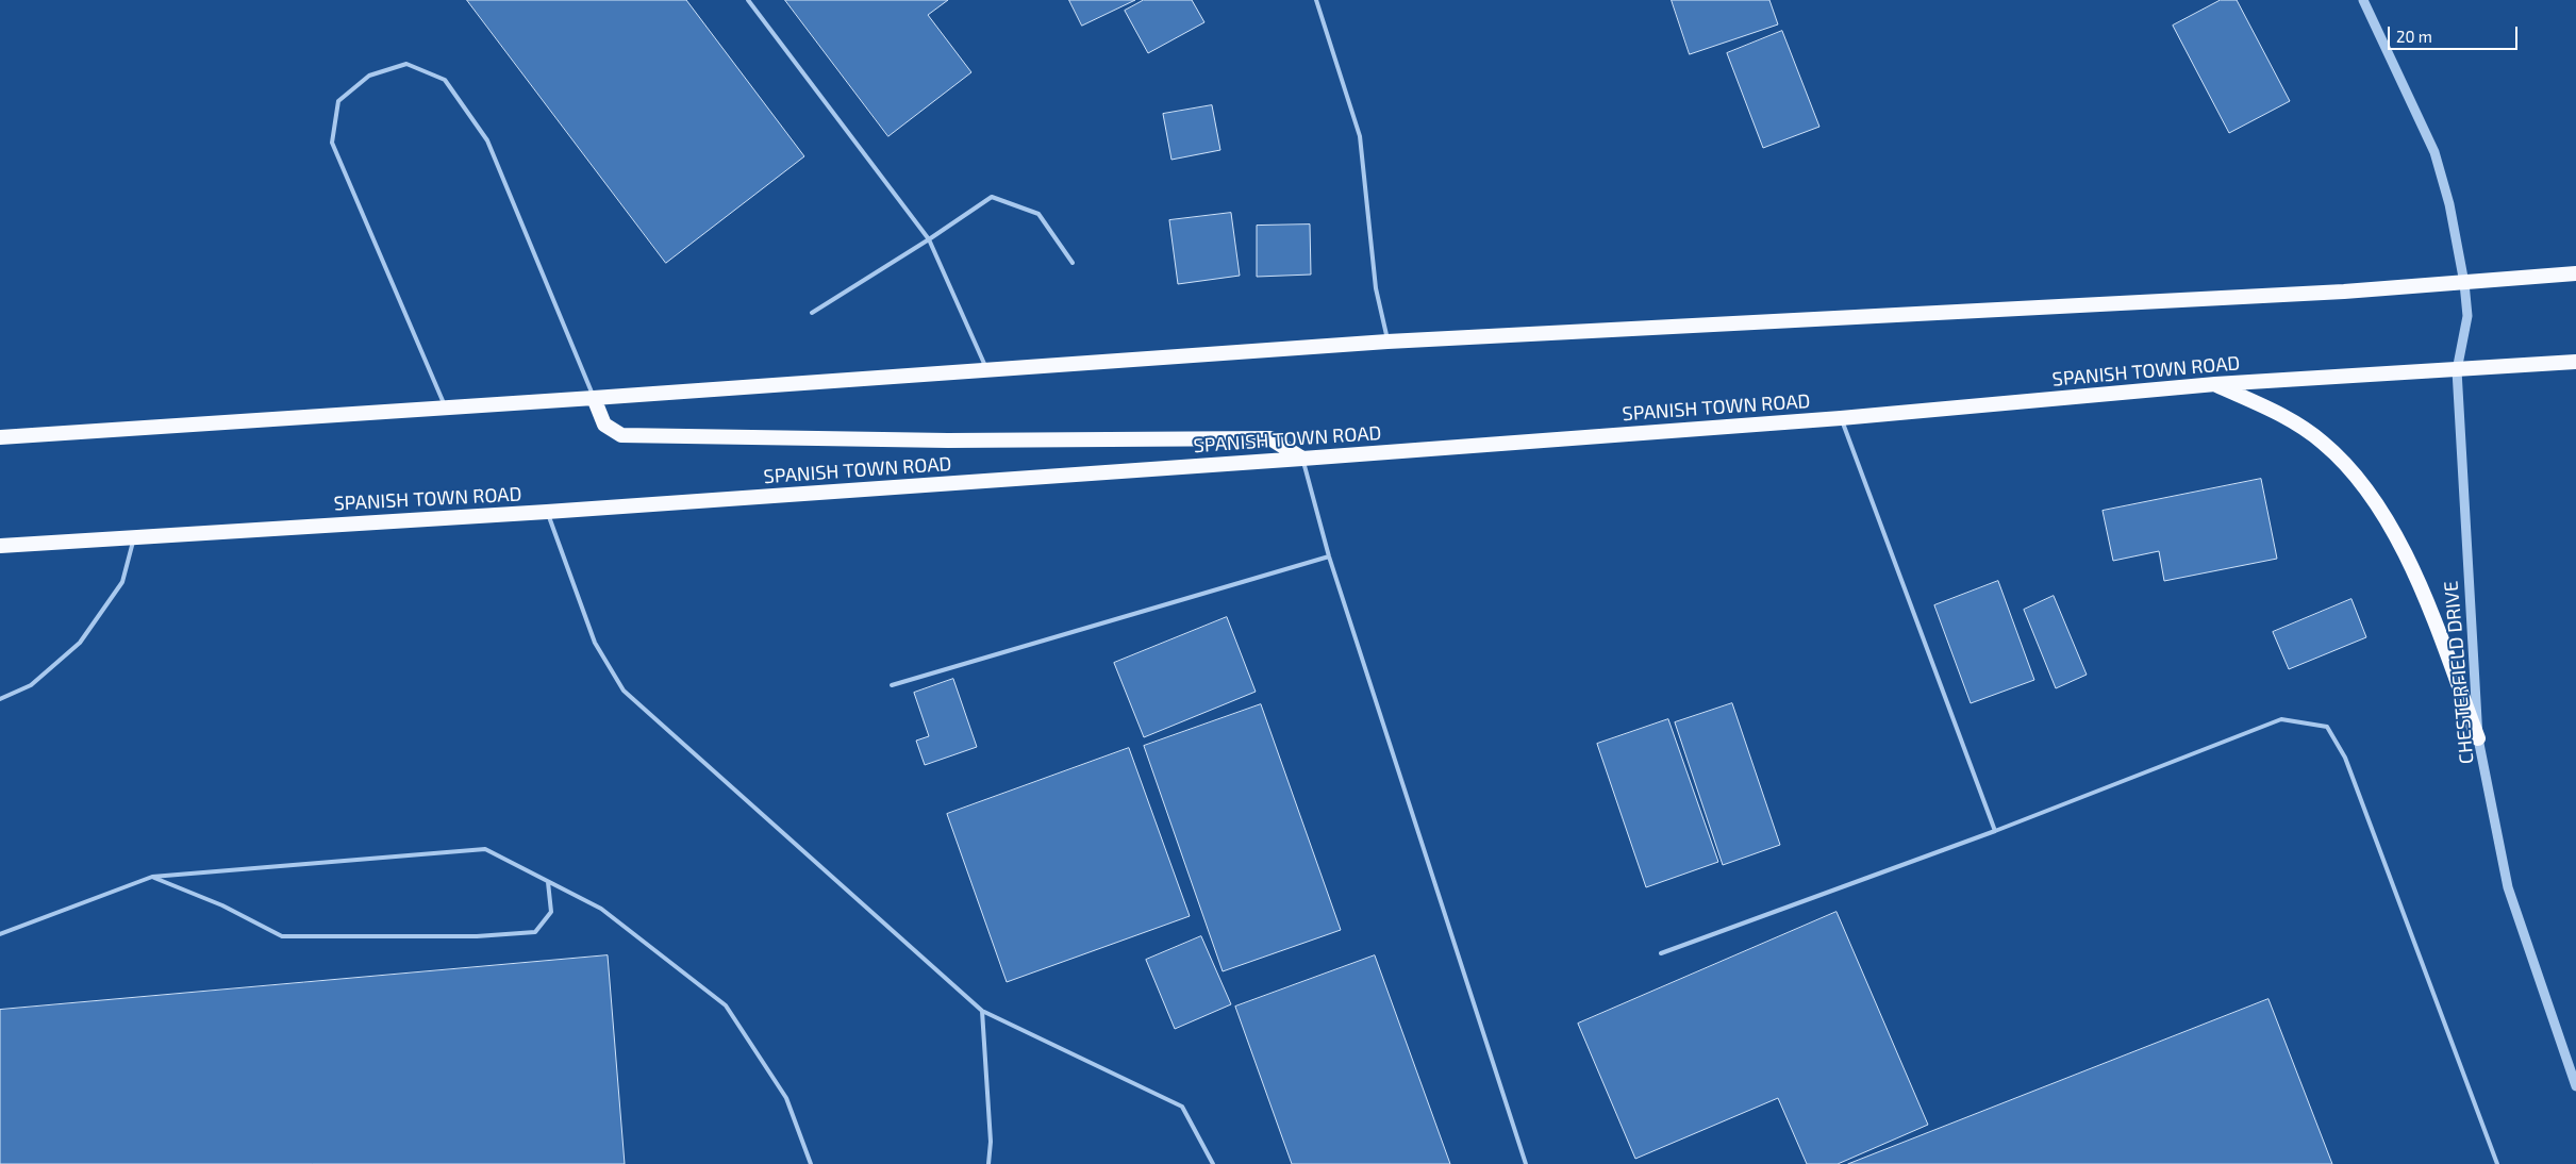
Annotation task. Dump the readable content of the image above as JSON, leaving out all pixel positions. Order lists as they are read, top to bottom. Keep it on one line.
{"streets":{"highway":["SPANISH TOWN ROAD"],"street":["CHESTERFIELD DRIVE"]},"crossings":[["SPANISH TOWN ROAD","CHESTERFIELD DRIVE"]],"scale_bar":"20 m"}
